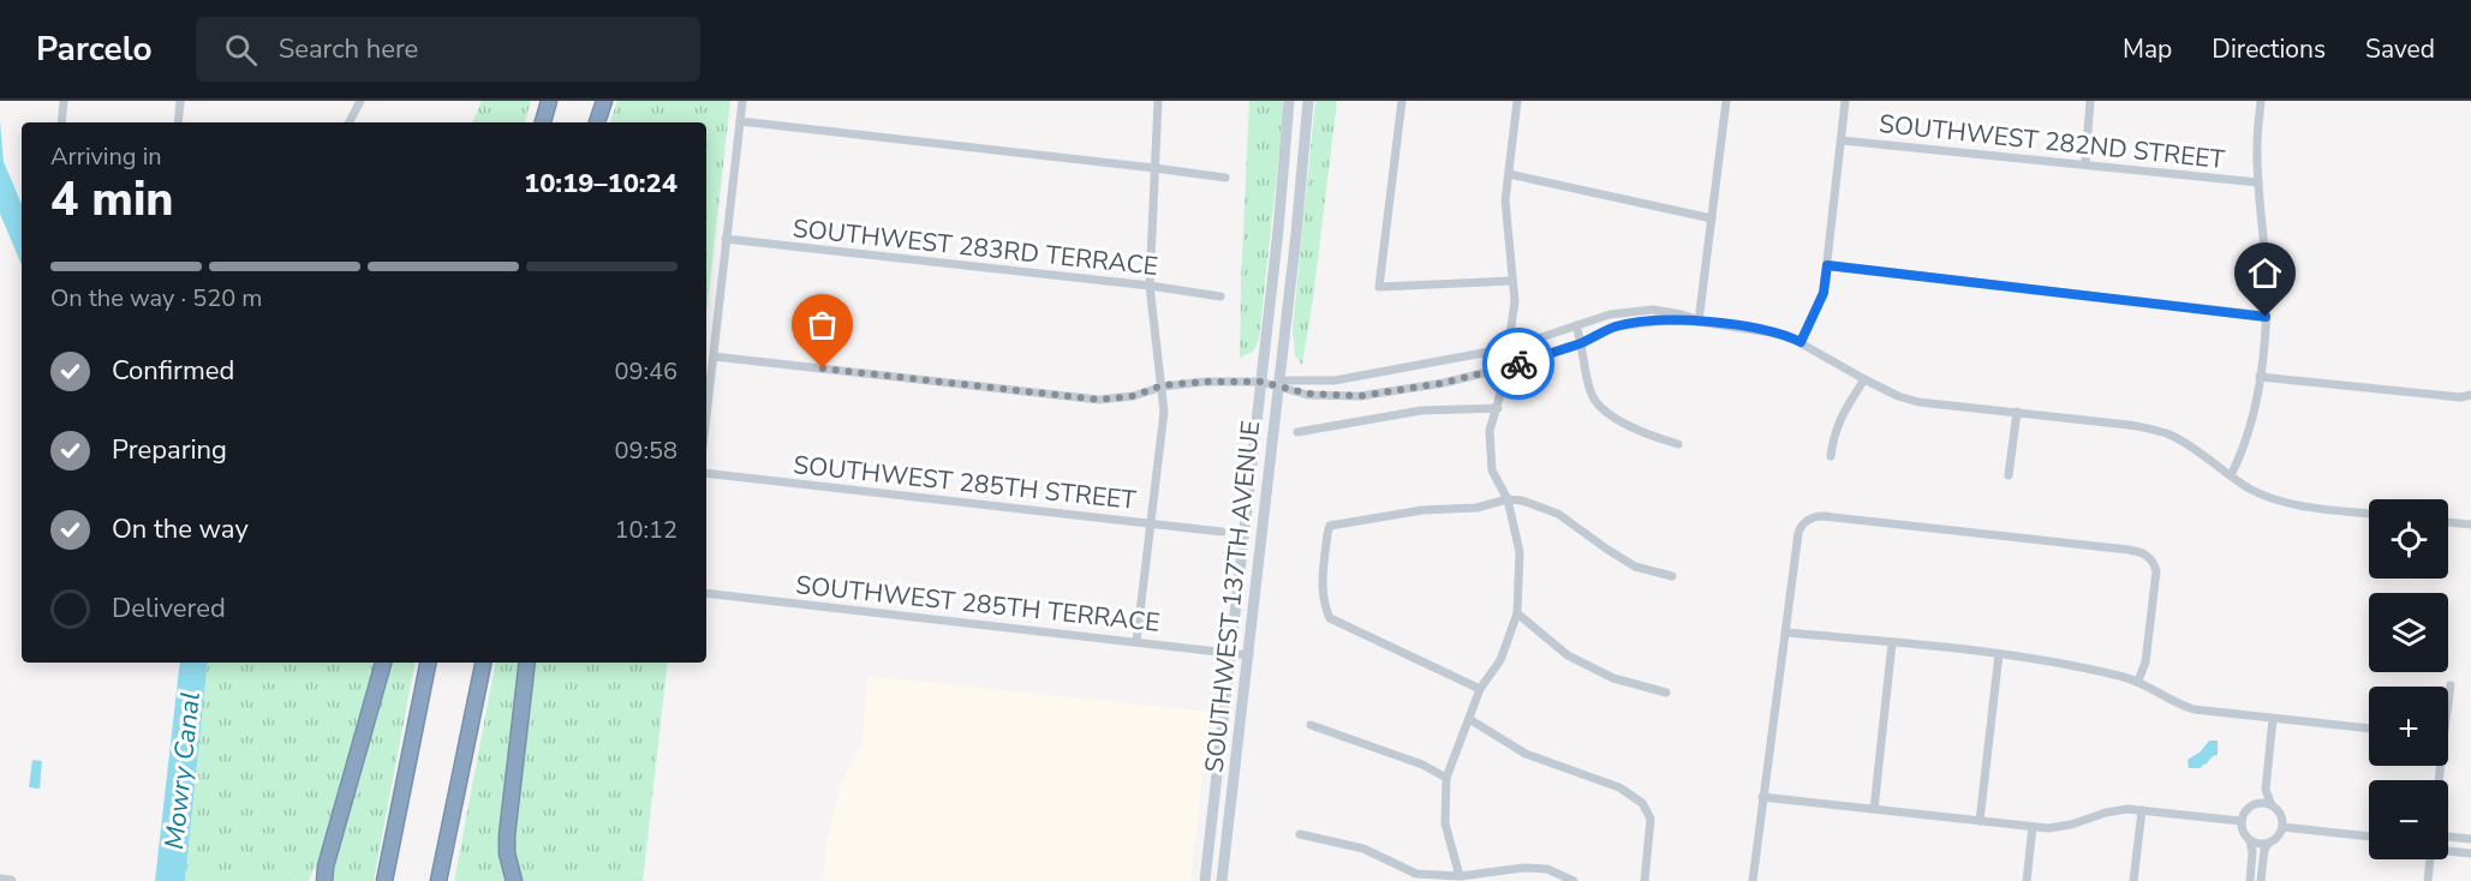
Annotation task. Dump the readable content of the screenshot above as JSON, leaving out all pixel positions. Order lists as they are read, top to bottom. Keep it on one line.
{"streets":{"main road":["SOUTHWEST 137TH AVENUE"],"street":["SOUTHWEST 282ND STREET","SOUTHWEST 283RD TERRACE","SOUTHWEST 285TH STREET","SOUTHWEST 285TH TERRACE"]},"crossings":[["SOUTHWEST 137TH AVENUE","SOUTHWEST 285TH TERRACE"]],"water":["Mowry Canal"],"page":{"header":"Parcelo","search":"Search here","nav":["Map","Directions","Saved"],"heading":["4 min","Arriving in","10:19–10:24"],"bar":"On the way · 520 m","list":[["Confirmed","09:46"],["Preparing","09:58"],["On the way","10:12"],"Delivered"],"map_buttons":["+","−"]}}
